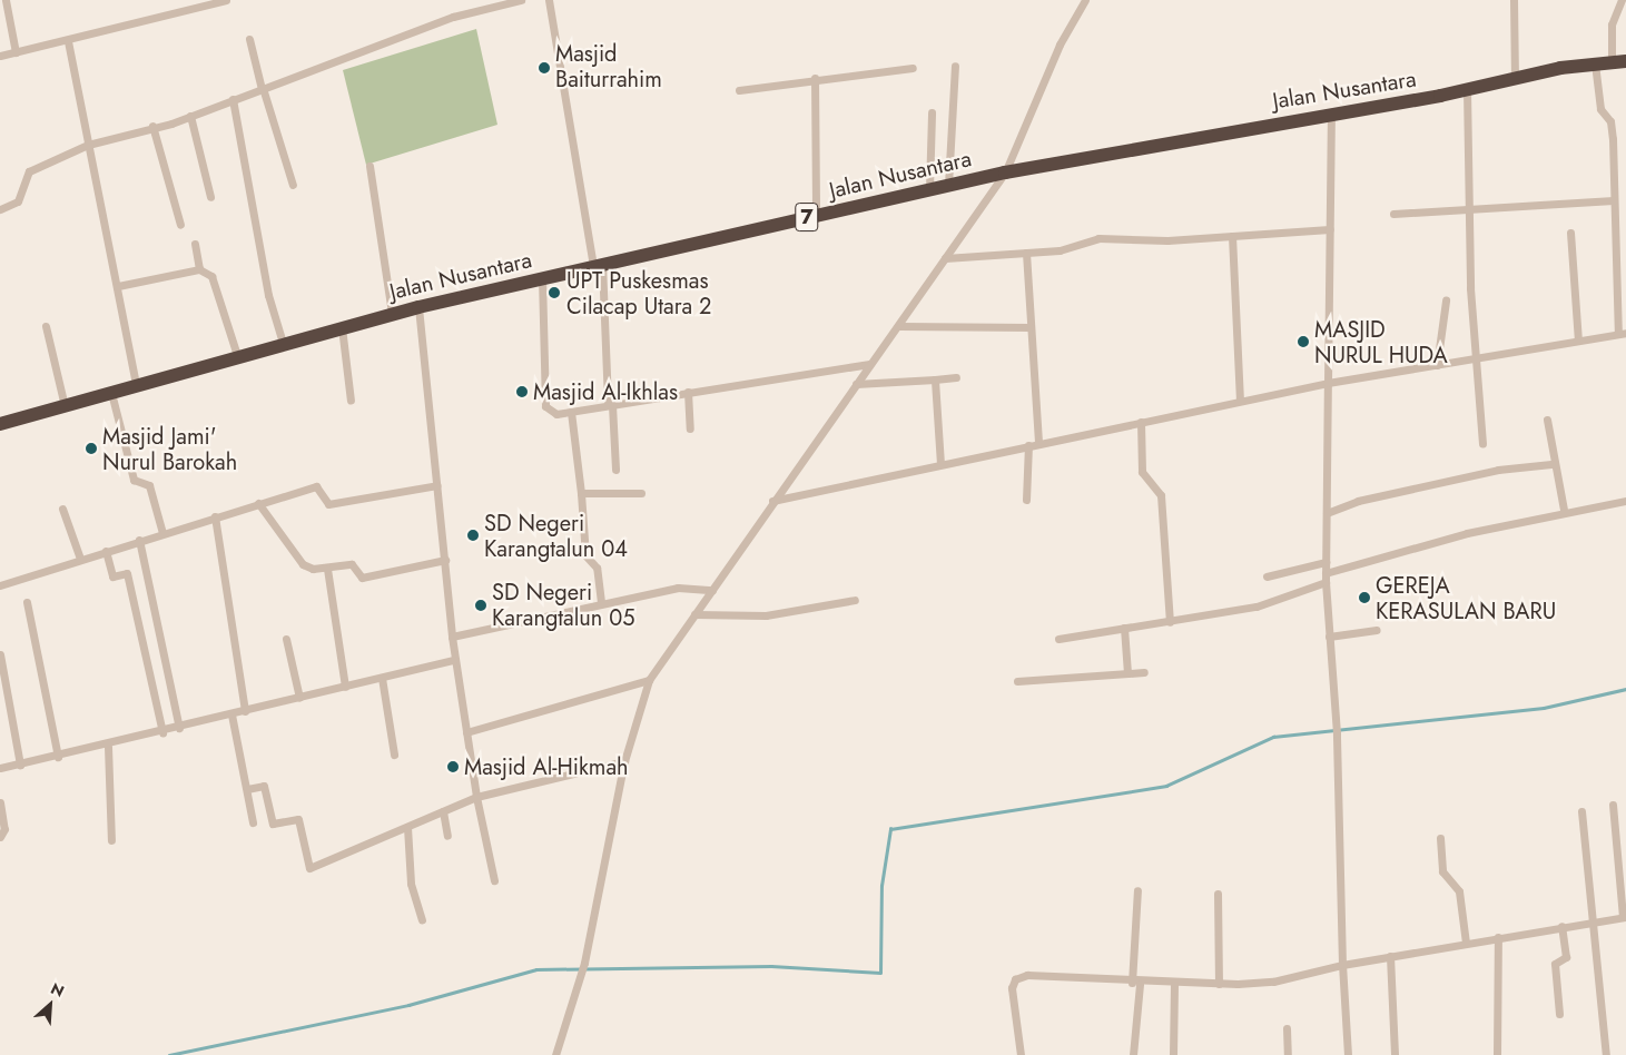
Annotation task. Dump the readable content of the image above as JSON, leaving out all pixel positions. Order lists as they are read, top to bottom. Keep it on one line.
{"streets":{"highway":["Jalan Nusantara","7"]},"places":["Masjid Baiturrahim","UPT Puskesmas Cilacap Utara 2","MASJID NURUL HUDA","Masjid Al-Ikhlas","Masjid Jami' Nurul Barokah","SD Negeri Karangtalun 04","GEREJA KERASULAN BARU","SD Negeri Karangtalun 05","Masjid Al-Hikmah"],"north":"top right"}
